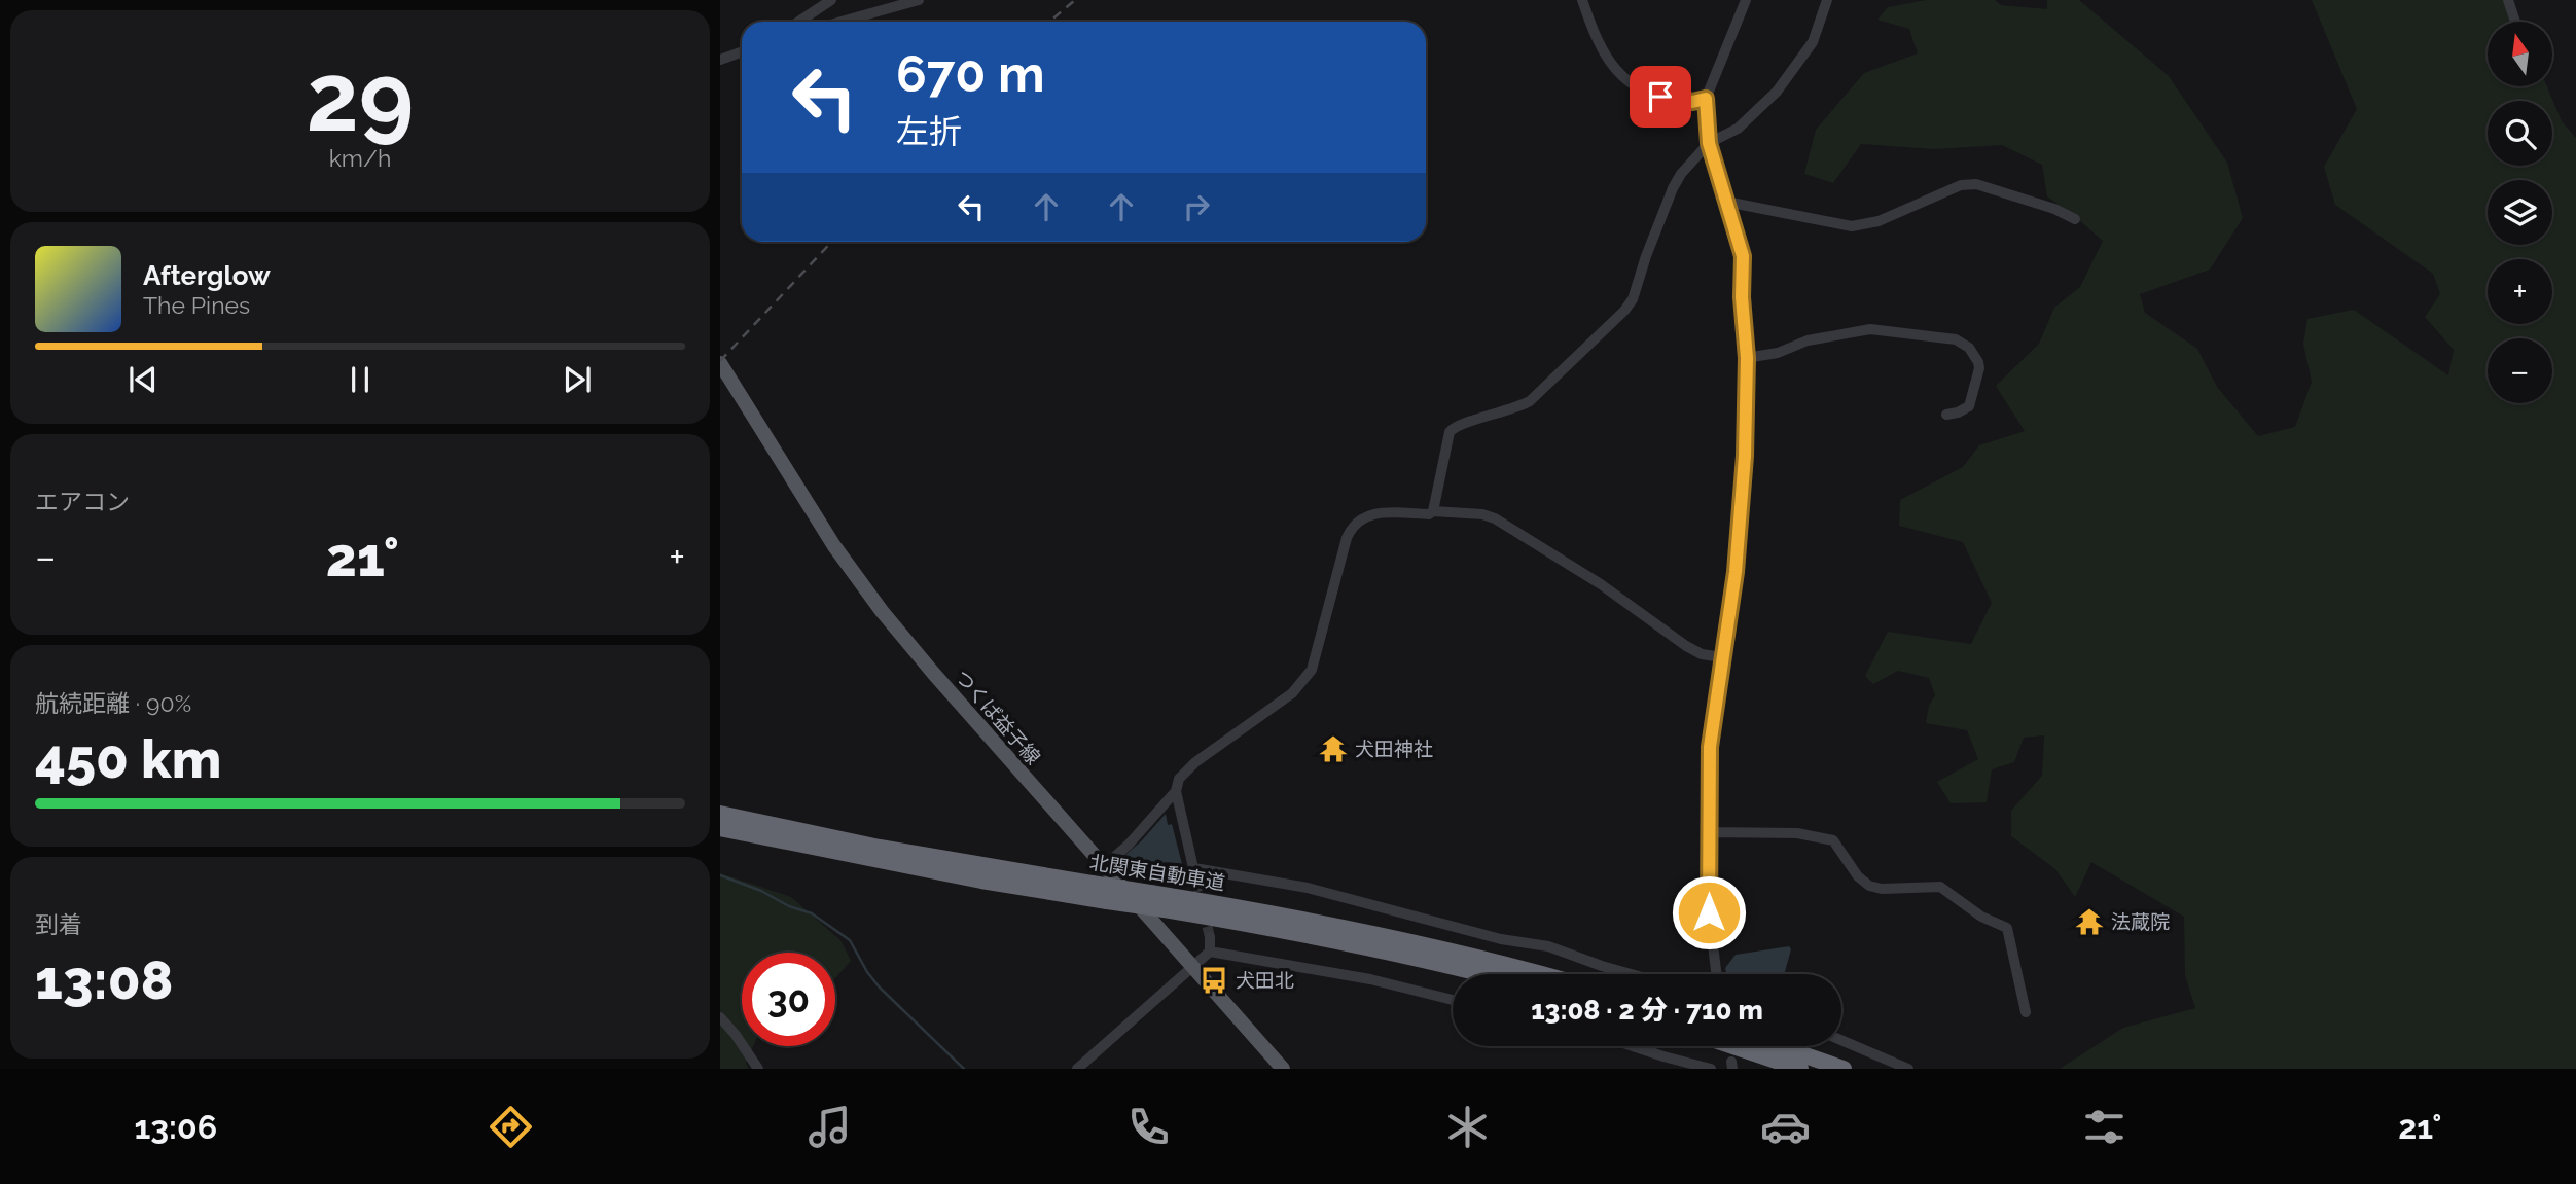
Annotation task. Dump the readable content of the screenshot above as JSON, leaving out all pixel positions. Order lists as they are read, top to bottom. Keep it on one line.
{"streets":{"highway":["北関東自動車道"],"main road":["つくば益子線"]},"places":{"temple":["犬田神社","法蔵院"],"bus stop":["犬田北"]},"north":"top","page":{"tile":[["29","km/h"],"エアコン",["航続距離 · 90%","450 km"],["到着","13:08"]],"map_buttons":["+","−"],"turn":["670 m","左折"],"song":["Afterglow","The Pines"],"heat":["−","21°","+"],"limit":"30","trip":"13:08 · 2 分 · 710 m","tabs":["13:06","21°"]}}
